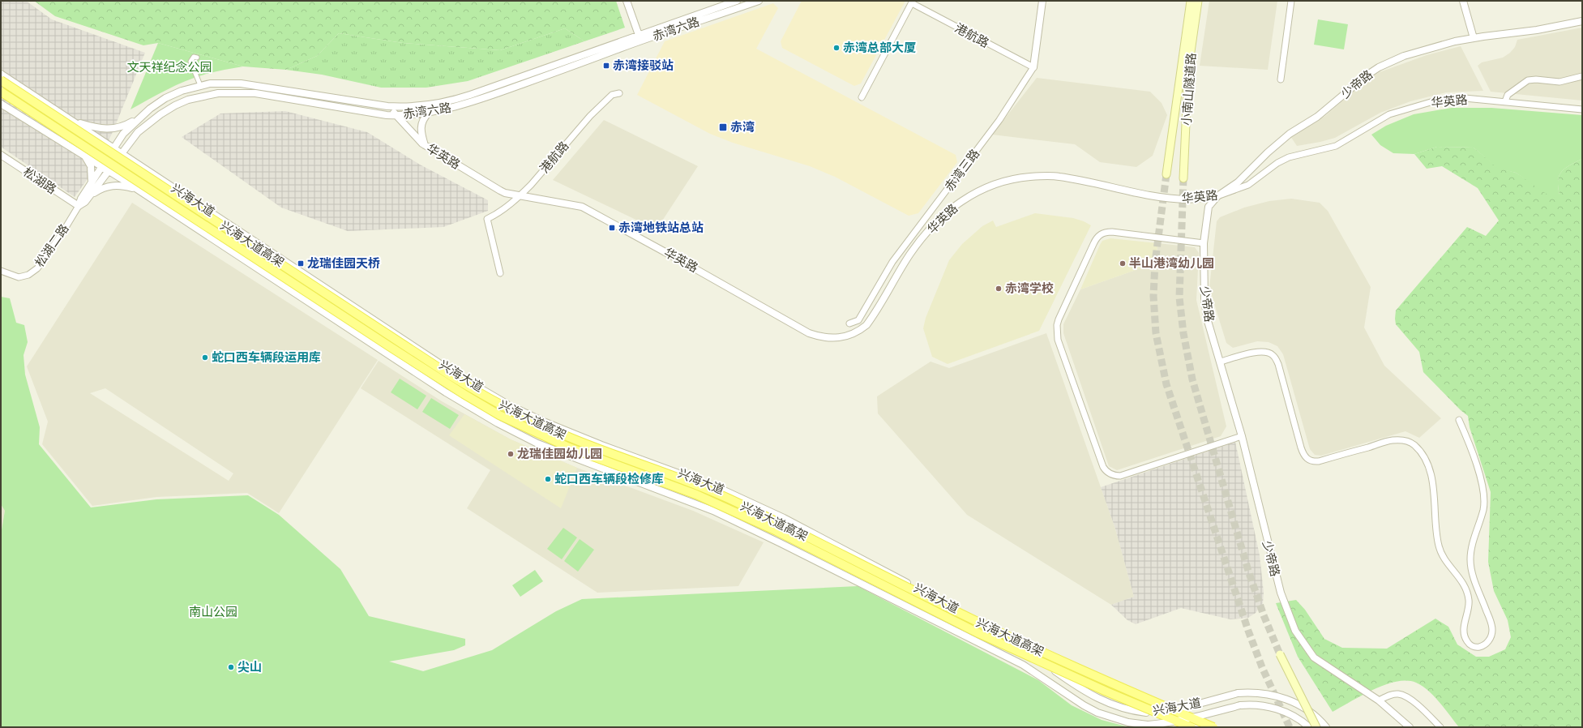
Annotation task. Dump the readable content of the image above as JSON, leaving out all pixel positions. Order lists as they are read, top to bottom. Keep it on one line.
{"streets":{"main road":["小南山隧道路","兴海大道高架"],"street":["赤湾六路","港航路","少帝路","华英路","赤湾三路","松湖路","兴海大道","松湖二路"]},"crossings":[["赤湾六路","华英路"],["赤湾六路","兴海大道"],["港航路","华英路"],["港航路","赤湾三路"],["少帝路","华英路"],["松湖路","松湖二路"]],"parks":["文天祥纪念公园","南山公园"],"places":{"other":["赤湾总部大厦","半山港湾幼儿园","赤湾学校","蛇口西车辆段运用库","龙瑞佳园幼儿园","蛇口西车辆段检修库","尖山"],"transit":["赤湾接驳站","赤湾","赤湾地铁站总站","龙瑞佳园天桥"]}}
